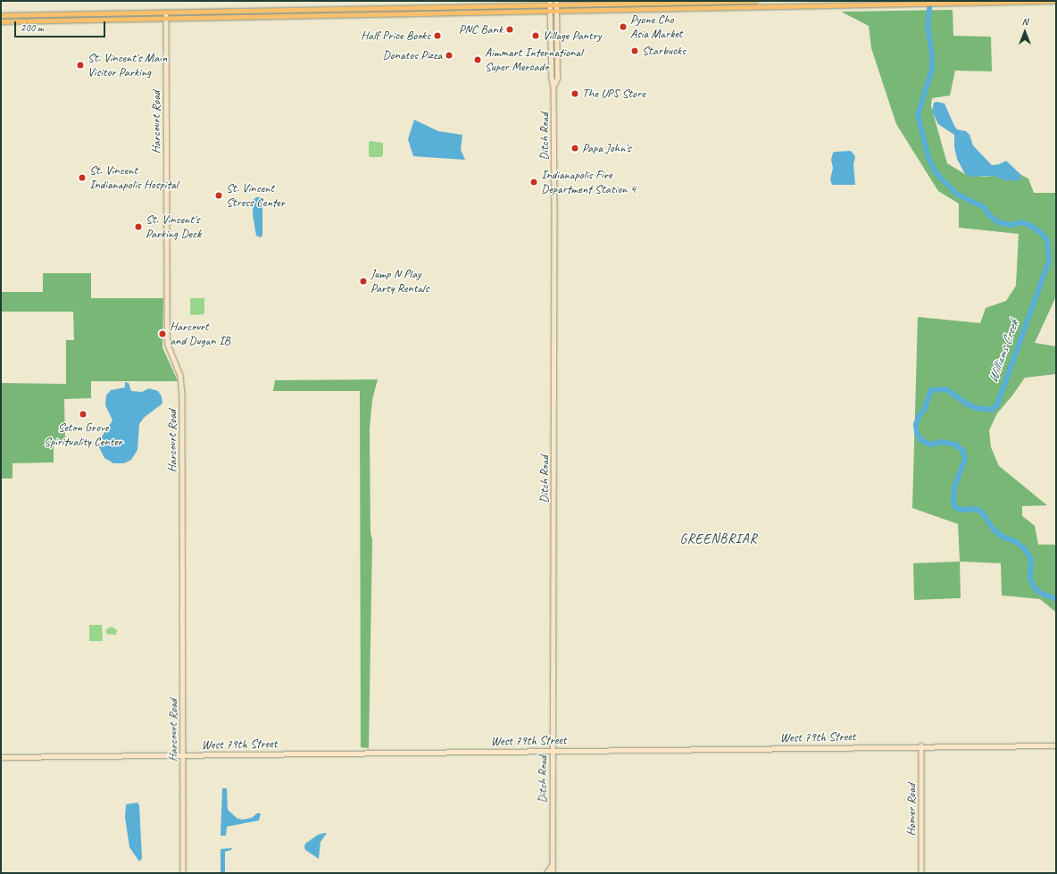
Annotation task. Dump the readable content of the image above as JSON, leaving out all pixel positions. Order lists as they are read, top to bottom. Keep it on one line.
{"streets":{"main road":["Harcourt Road","Ditch Road","West 79th Street","Hoover Road"]},"crossings":[["Harcourt Road","West 79th Street"],["Ditch Road","West 79th Street"],["West 79th Street","Hoover Road"]],"districts":["GREENBRIAR"],"water":["Williams Creek"],"places":["Pyone Cho Asia Market","PNC Bank","Half Price Books","Village Pantry","Starbucks","Donatos Pizza","Aimmart International Super Mercado","St. Vincent's Main Visitor Parking","The UPS Store","Papa John's","St. Vincent Indianapolis Hospital","Indianapolis Fire Department Station 4","St. Vincent Stress Center","St. Vincent's Parking Deck","Jump N Play Party Rentals","Harcourt and Dugan IB","Seton Grove Spirituality Center"],"scale_bar":"200 m","north":"top"}
